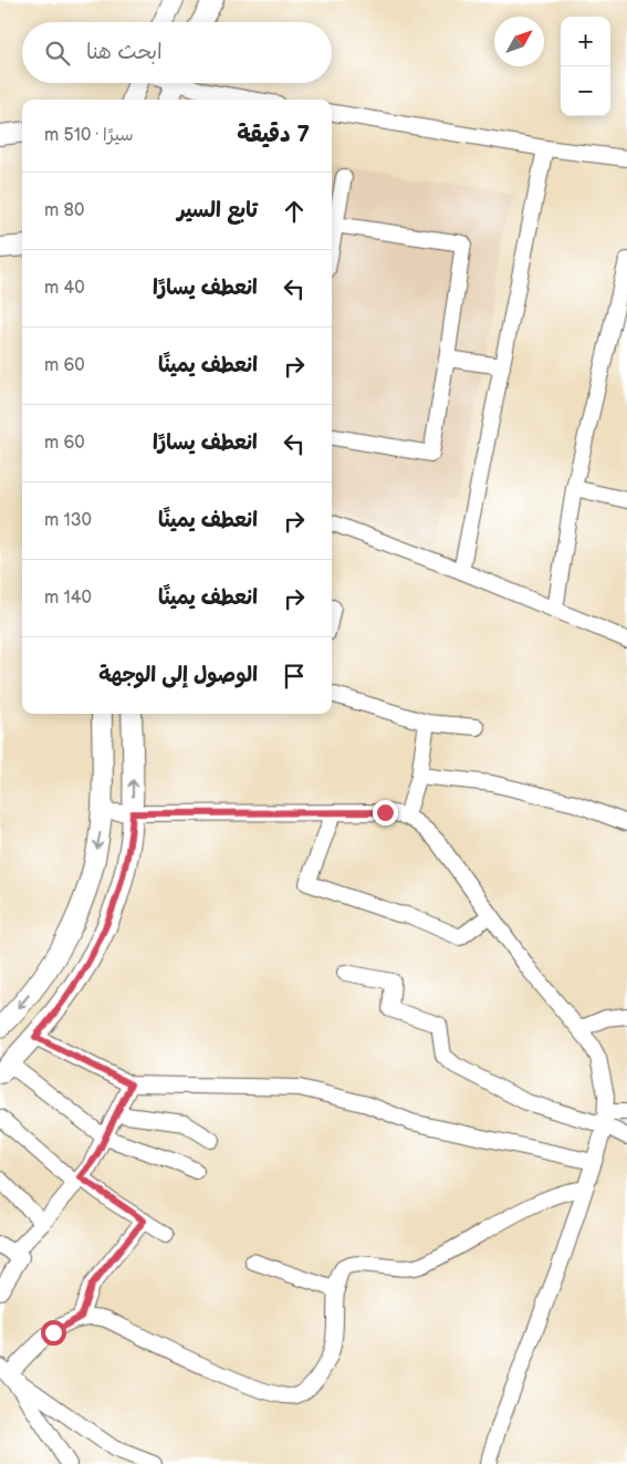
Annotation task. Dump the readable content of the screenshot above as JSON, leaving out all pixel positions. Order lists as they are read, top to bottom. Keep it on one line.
{"north":"top right","page":{"map_buttons":["+","−"],"search":"ابحث هنا","heading":["7 دقيقة","سيرًا · 510 m"],"list":[["تابع السير","80 m"],["انعطف يسارًا","40 m"],["انعطف يمينًا","60 m"],["انعطف يسارًا","60 m"],["انعطف يمينًا","130 m"],["انعطف يمينًا","140 m"],"الوصول إلى الوجهة"]}}
